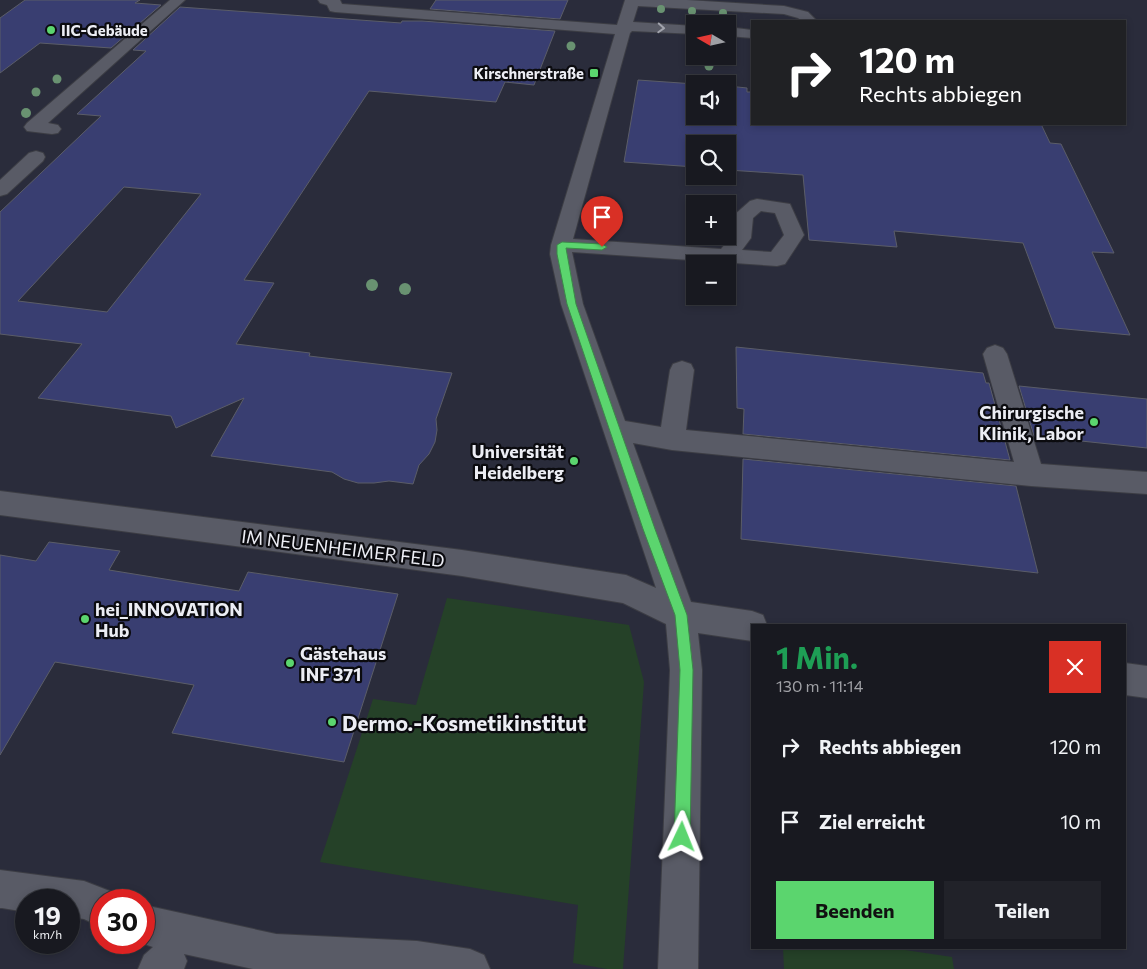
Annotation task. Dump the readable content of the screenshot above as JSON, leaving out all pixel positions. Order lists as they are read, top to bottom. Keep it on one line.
{"streets":{"street":["IM NEUENHEIMER FELD"]},"places":{"other":["IIC-Gebäude","Chirurgische Klinik, Labor","Universität Heidelberg","hei_INNOVATION Hub","Gästehaus INF 371","Dermo.-Kosmetikinstitut"],"transit":["Kirschnerstraße"]},"north":"left","page":{"map_buttons":["+","−"],"turn":["120 m","Rechts abbiegen"],"heading":["1 Min.","130 m · 11:14"],"list":[{"name":"Rechts abbiegen","value":"120 m"},{"name":"Ziel erreicht","value":"10 m"}],"buttons":["Beenden","Teilen"],"speed":"19 km/h","limit":"30"}}
